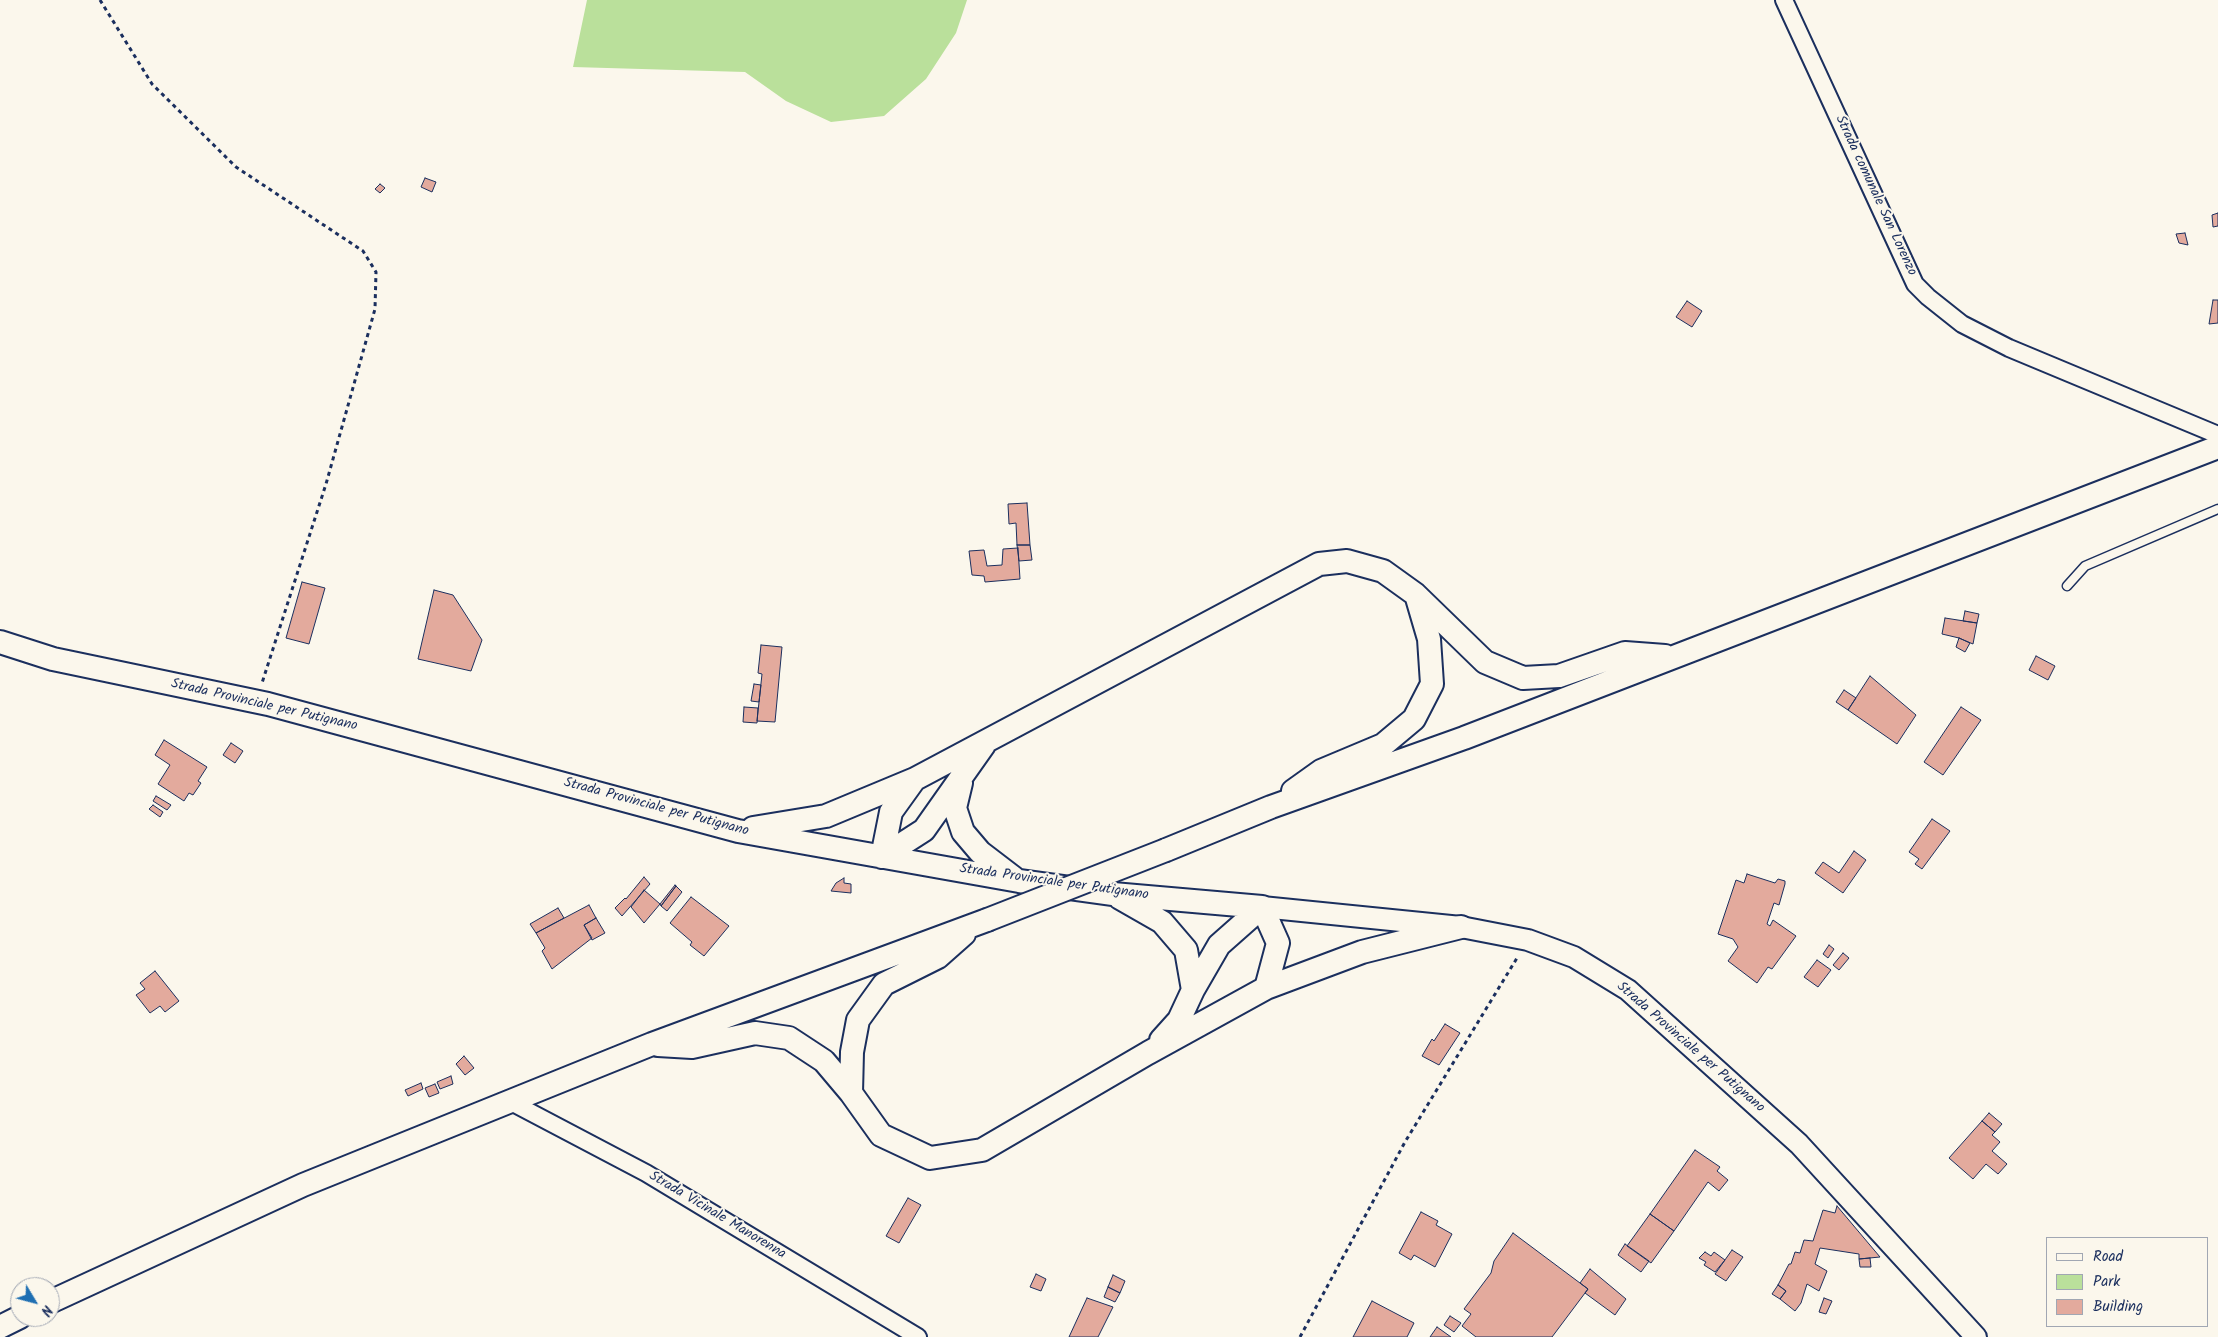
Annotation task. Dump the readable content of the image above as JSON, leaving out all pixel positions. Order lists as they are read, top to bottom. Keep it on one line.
{"streets":{"main road":["Strada Provinciale per Putignano"],"street":["Strada comunale San Lorenzo","Strada Vicinale Manorenna"]},"legend":["Road","Park","Building"],"north":"bottom right"}
